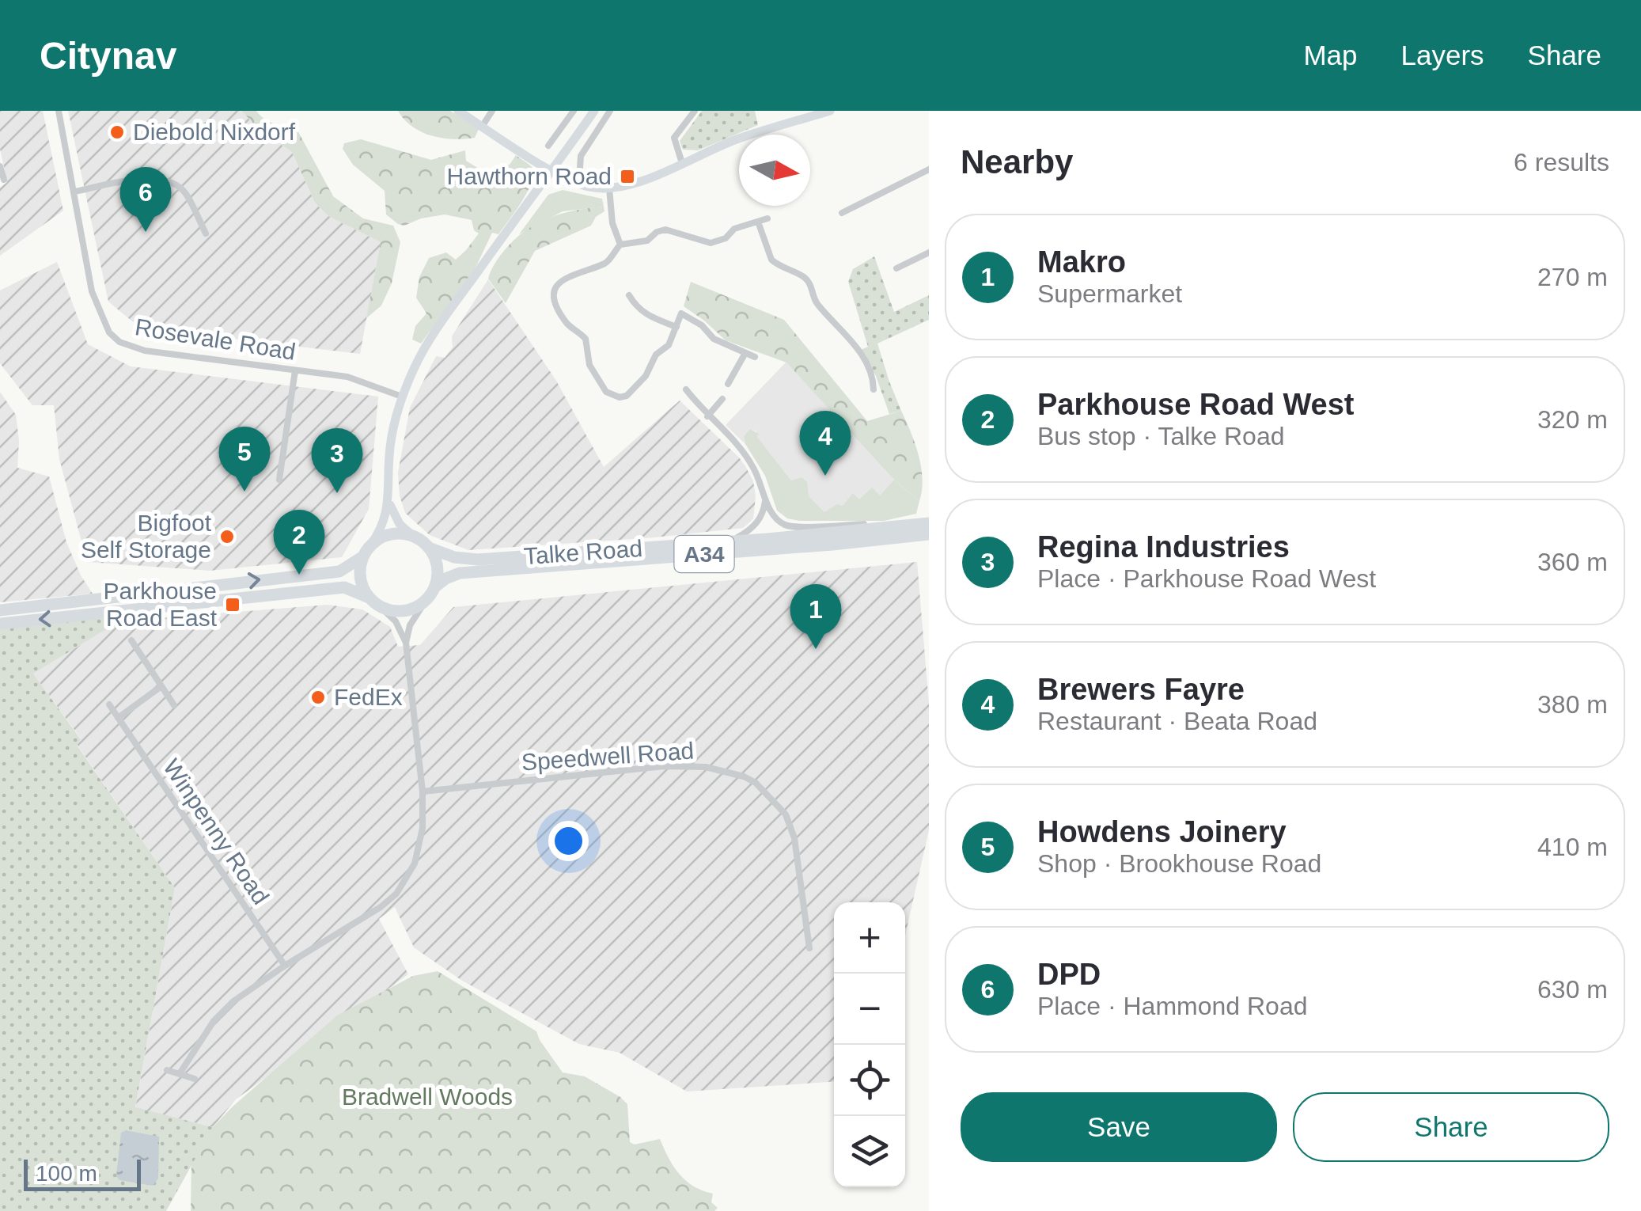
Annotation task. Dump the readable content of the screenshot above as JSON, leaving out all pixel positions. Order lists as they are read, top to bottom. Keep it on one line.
{"streets":{"highway":["Talke Road","A34"],"street":["Rosevale Road","Speedwell Road","Winpenny Road"]},"crossings":[["Talke Road","A34"]],"parks":["Bradwell Woods"],"places":{"other":["Diebold Nixdorf","Bigfoot Self Storage","FedEx"],"transit":["Hawthorn Road","Parkhouse Road East"]},"scale_bar":"100 m","north":"right","page":{"header":"Citynav","nav":["Map","Layers","Share"],"heading":["Nearby","6 results"],"pins":["6","4","5","3","2","1"],"list":[{"mark":"1","name":"Makro","note":"Supermarket","value":"270 m"},{"mark":"2","name":"Parkhouse Road West","note":"Bus stop · Talke Road","value":"320 m"},{"mark":"3","name":"Regina Industries","note":"Place · Parkhouse Road West","value":"360 m"},{"mark":"4","name":"Brewers Fayre","note":"Restaurant · Beata Road","value":"380 m"},{"mark":"5","name":"Howdens Joinery","note":"Shop · Brookhouse Road","value":"410 m"},{"mark":"6","name":"DPD","note":"Place · Hammond Road","value":"630 m"}],"map_buttons":["+","−"],"buttons":["Save","Share"],"scale":"100 m"}}
